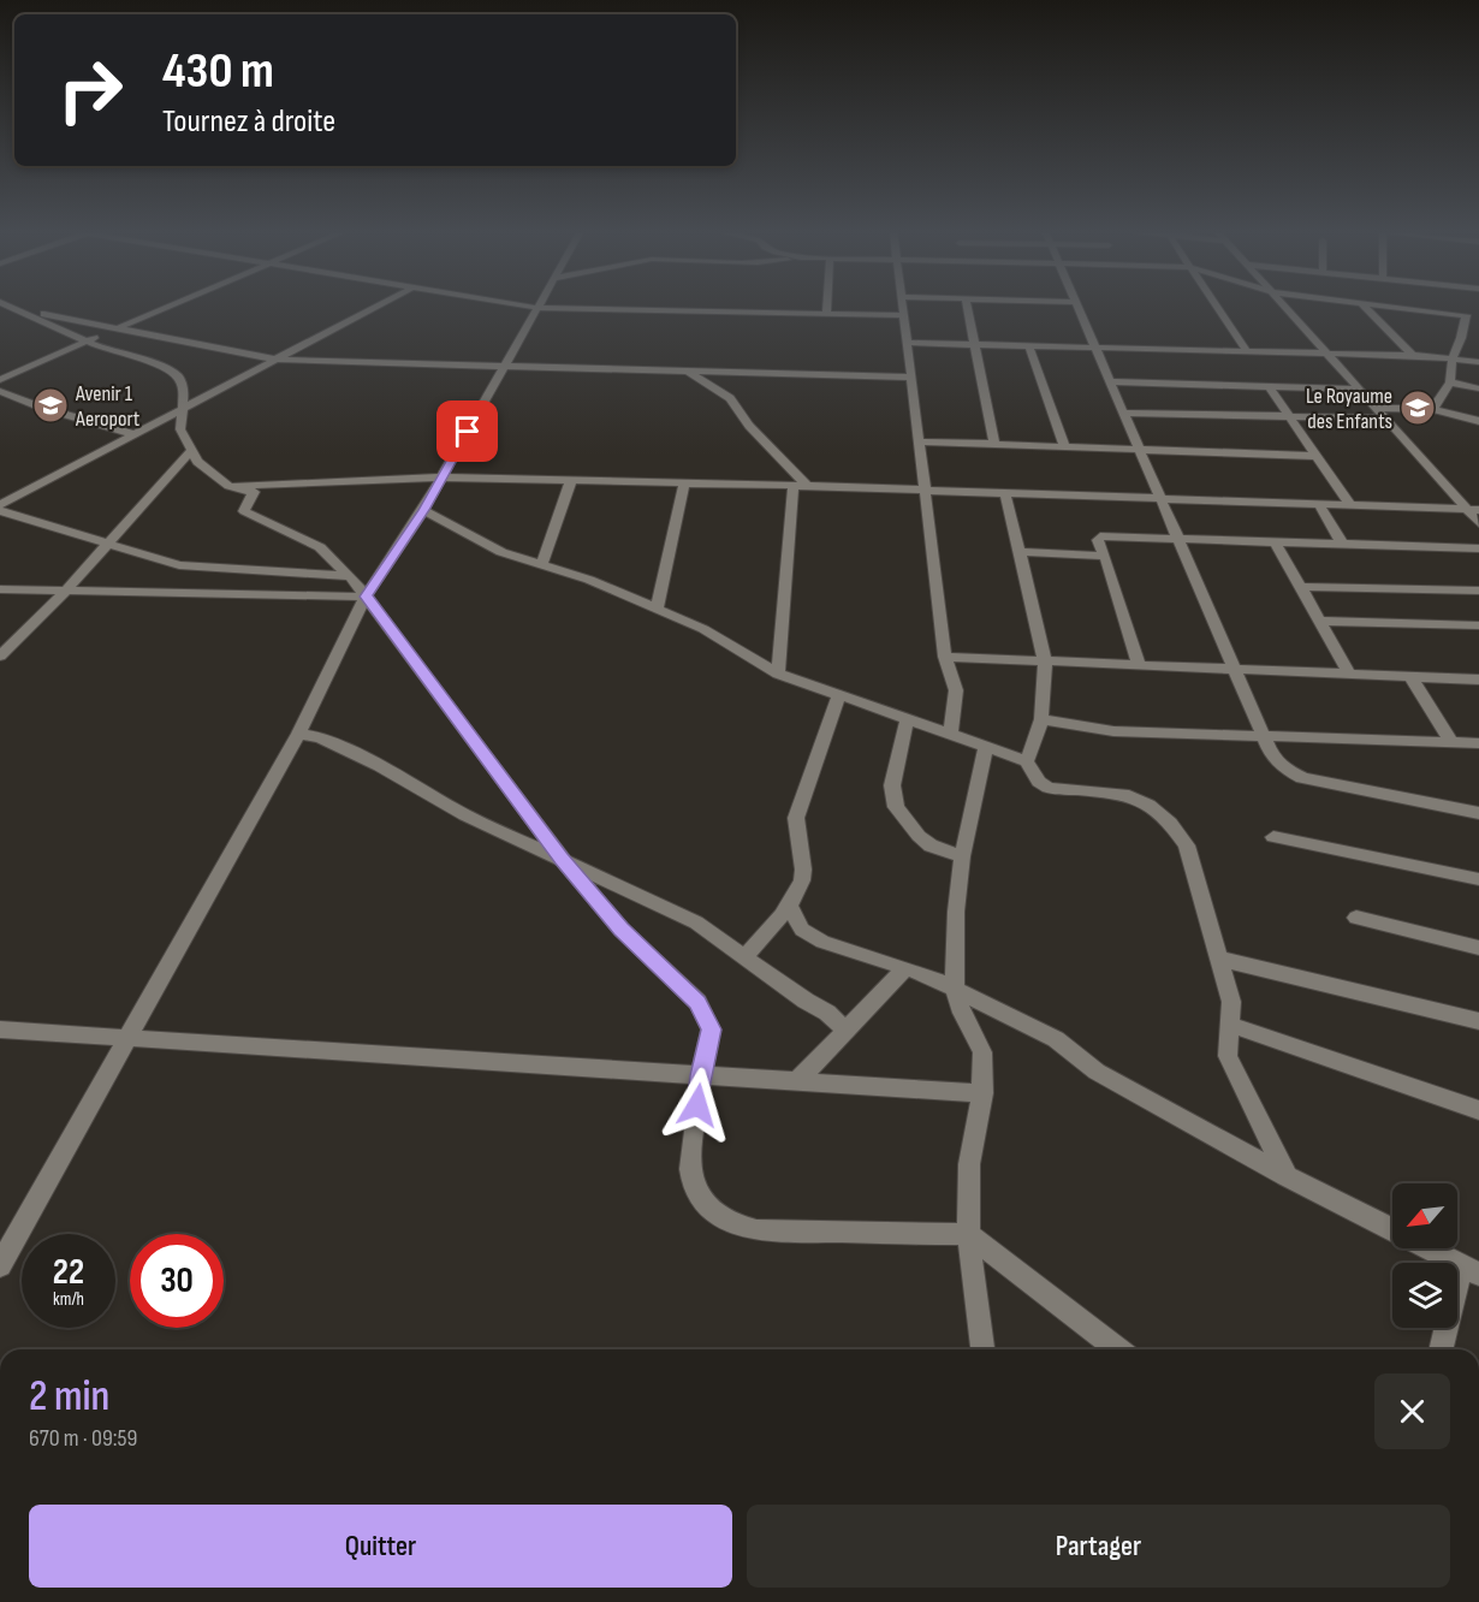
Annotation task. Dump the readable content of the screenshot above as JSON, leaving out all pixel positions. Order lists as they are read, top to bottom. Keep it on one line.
{"places":{"school or university":["Avenir 1 Aeroport","Le Royaume des Enfants"]},"north":"bottom left","page":{"turn":["430 m","Tournez à droite"],"speed":"22 km/h","limit":"30","heading":["2 min","670 m · 09:59"],"buttons":["Quitter","Partager"]}}
